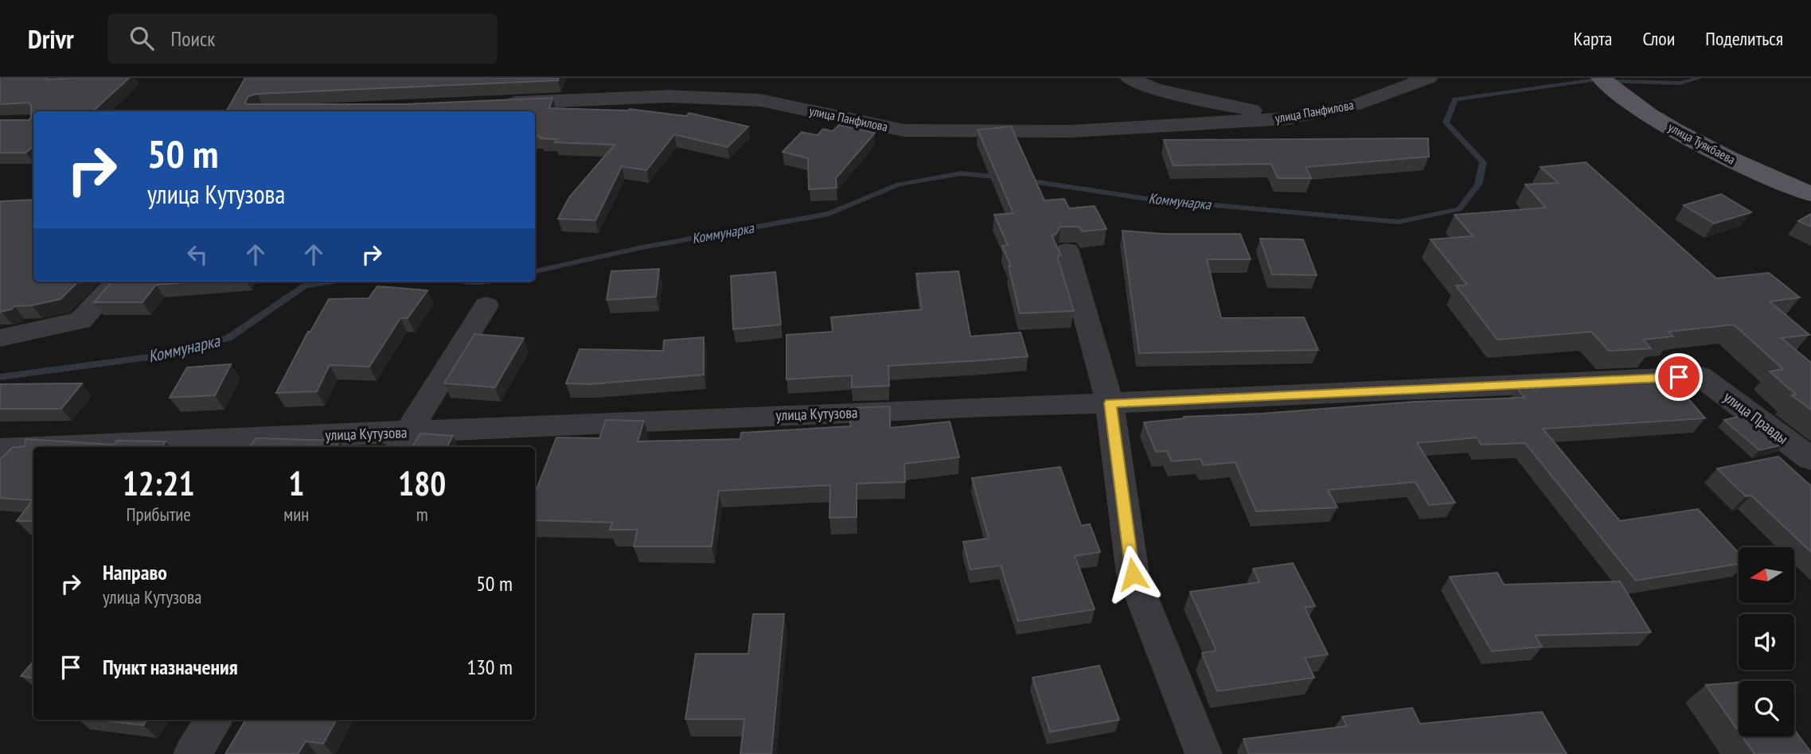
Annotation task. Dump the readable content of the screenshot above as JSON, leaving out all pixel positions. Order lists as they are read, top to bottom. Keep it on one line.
{"streets":{"main road":["улица Туякбаева"],"street":["улица Панфилова","улица Кутузова","улица Правды"]},"crossings":[["улица Кутузова","улица Правды"]],"water":["Коммунарка"],"north":"left","page":{"header":"Drivr","search":"Поиск","nav":["Карта","Слои","Поделиться"],"turn":["50 m","улица Кутузова"],"eta":["12:21","Прибытие","1","мин","180","m"],"list":[{"name":"Направо","note":"улица Кутузова","value":"50 m"},{"name":"Пункт назначения","value":"130 m"}]}}
